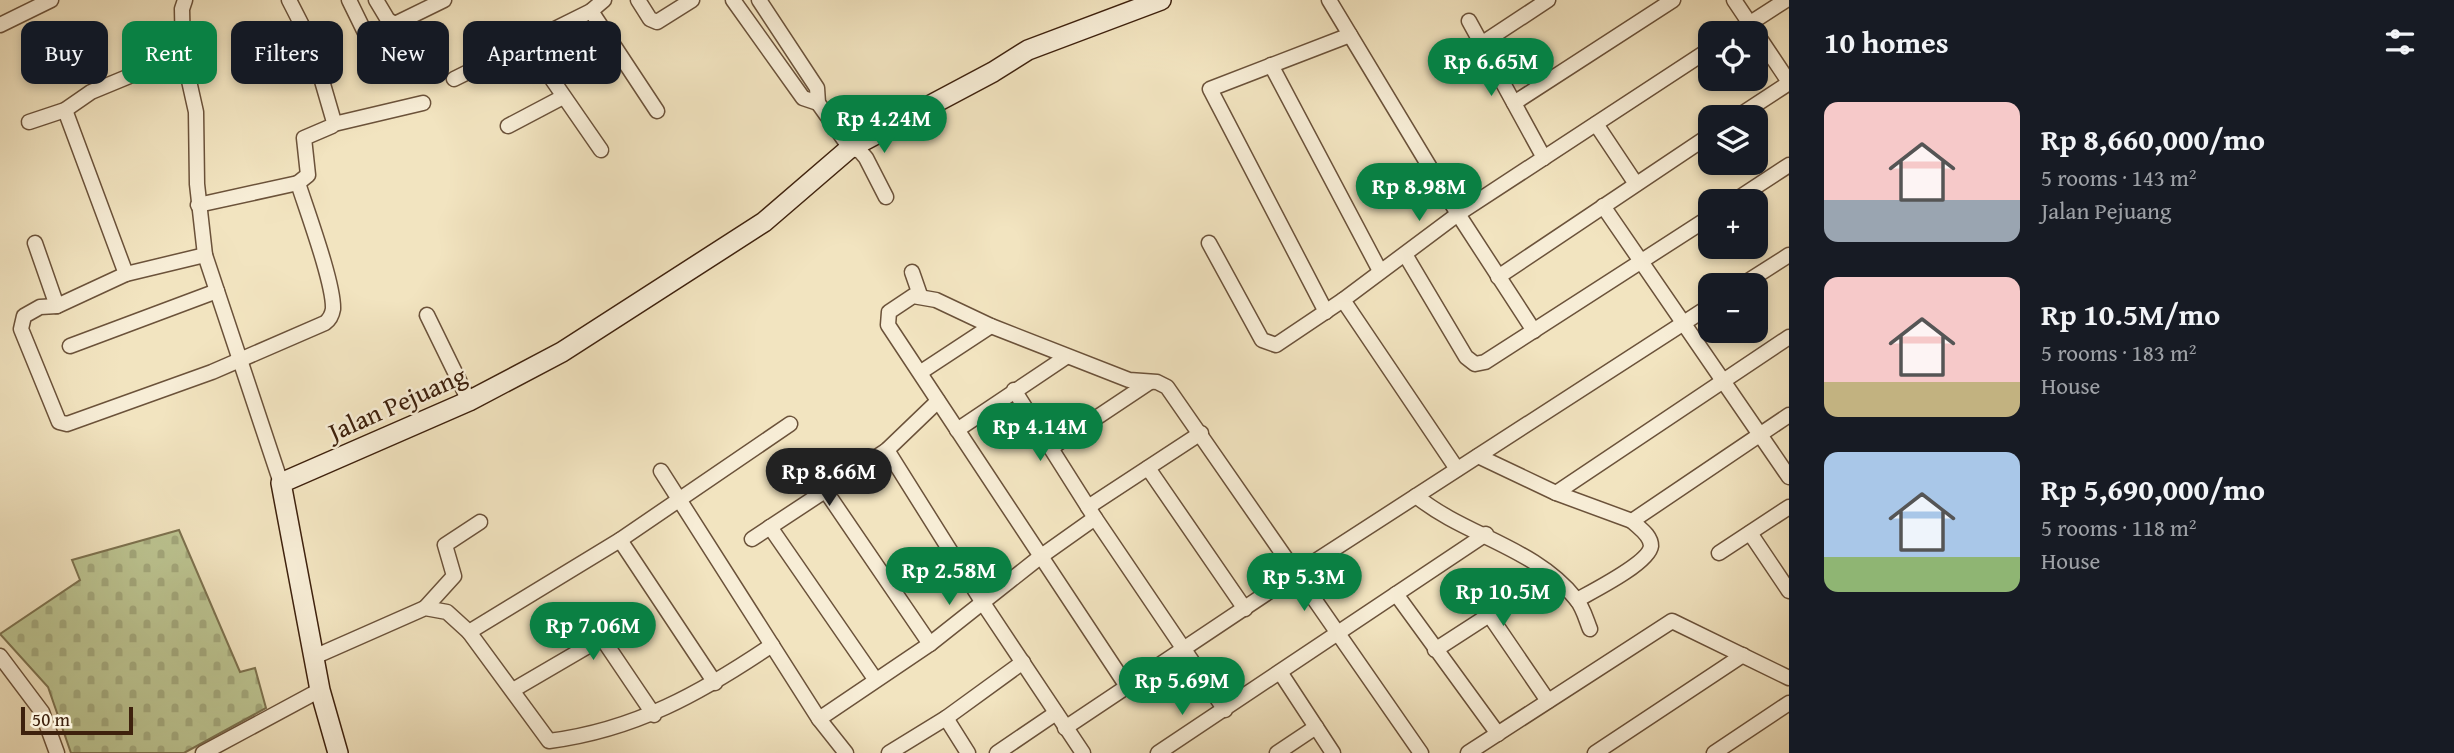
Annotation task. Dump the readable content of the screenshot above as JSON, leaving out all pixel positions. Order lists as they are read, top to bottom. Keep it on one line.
{"streets":{"street":["Jalan Pejuang"]},"scale_bar":"50 m","page":{"heading":"10 homes","map_buttons":["+","−"],"chip":["Buy","Rent","Filters","New","Apartment"],"price":["Rp 6.65M","Rp 4.24M","Rp 8.98M","Rp 4.14M","Rp 8.66M","Rp 2.58M","Rp 5.3M","Rp 10.5M","Rp 7.06M","Rp 5.69M"],"list":[{"name":"Rp 8,660,000/mo","note":"5 rooms · 143 m² · Jalan Pejuang"},{"name":"Rp 10.5M/mo","note":"5 rooms · 183 m² · House"},{"name":"Rp 5,690,000/mo","note":"5 rooms · 118 m² · House"}],"scale":"50 m"}}
